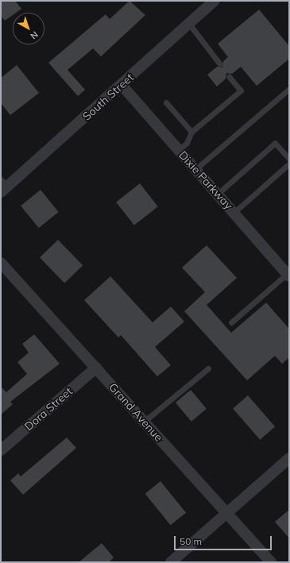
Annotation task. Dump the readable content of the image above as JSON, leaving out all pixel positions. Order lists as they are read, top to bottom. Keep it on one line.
{"streets":{"street":["South Street","Dixie Parkway","Dora Street","Grand Avenue"]},"crossings":[["South Street","Dixie Parkway"],["Dora Street","Grand Avenue"]],"scale_bar":"50 m","north":"bottom right"}
